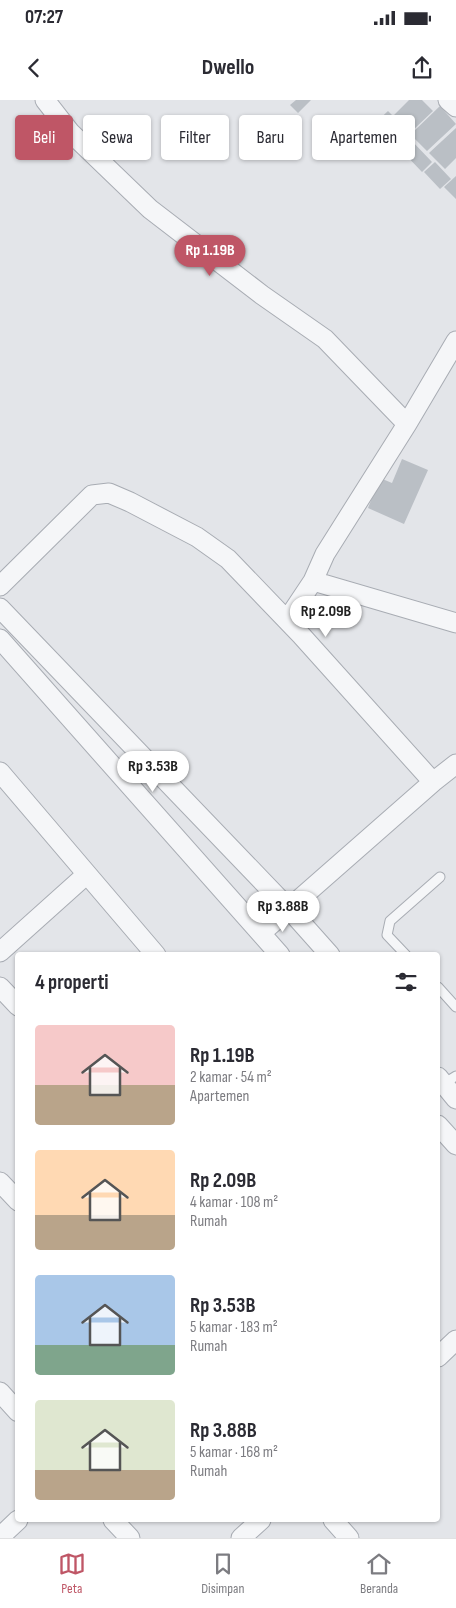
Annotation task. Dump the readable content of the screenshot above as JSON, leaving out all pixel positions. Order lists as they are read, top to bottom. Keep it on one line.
{"page":{"status":"07:27","header":"Dwello","chip":["Beli","Sewa","Filter","Baru","Apartemen"],"price":["Rp 1.19B","Rp 2.09B","Rp 3.53B","Rp 3.88B"],"heading":"4 properti","list":[{"name":"Rp 1.19B","note":"2 kamar · 54 m² · Apartemen"},{"name":"Rp 2.09B","note":"4 kamar · 108 m² · Rumah"},{"name":"Rp 3.53B","note":"5 kamar · 183 m² · Rumah"},{"name":"Rp 3.88B","note":"5 kamar · 168 m² · Rumah"}],"tabs":["Peta","Disimpan","Beranda"]}}
